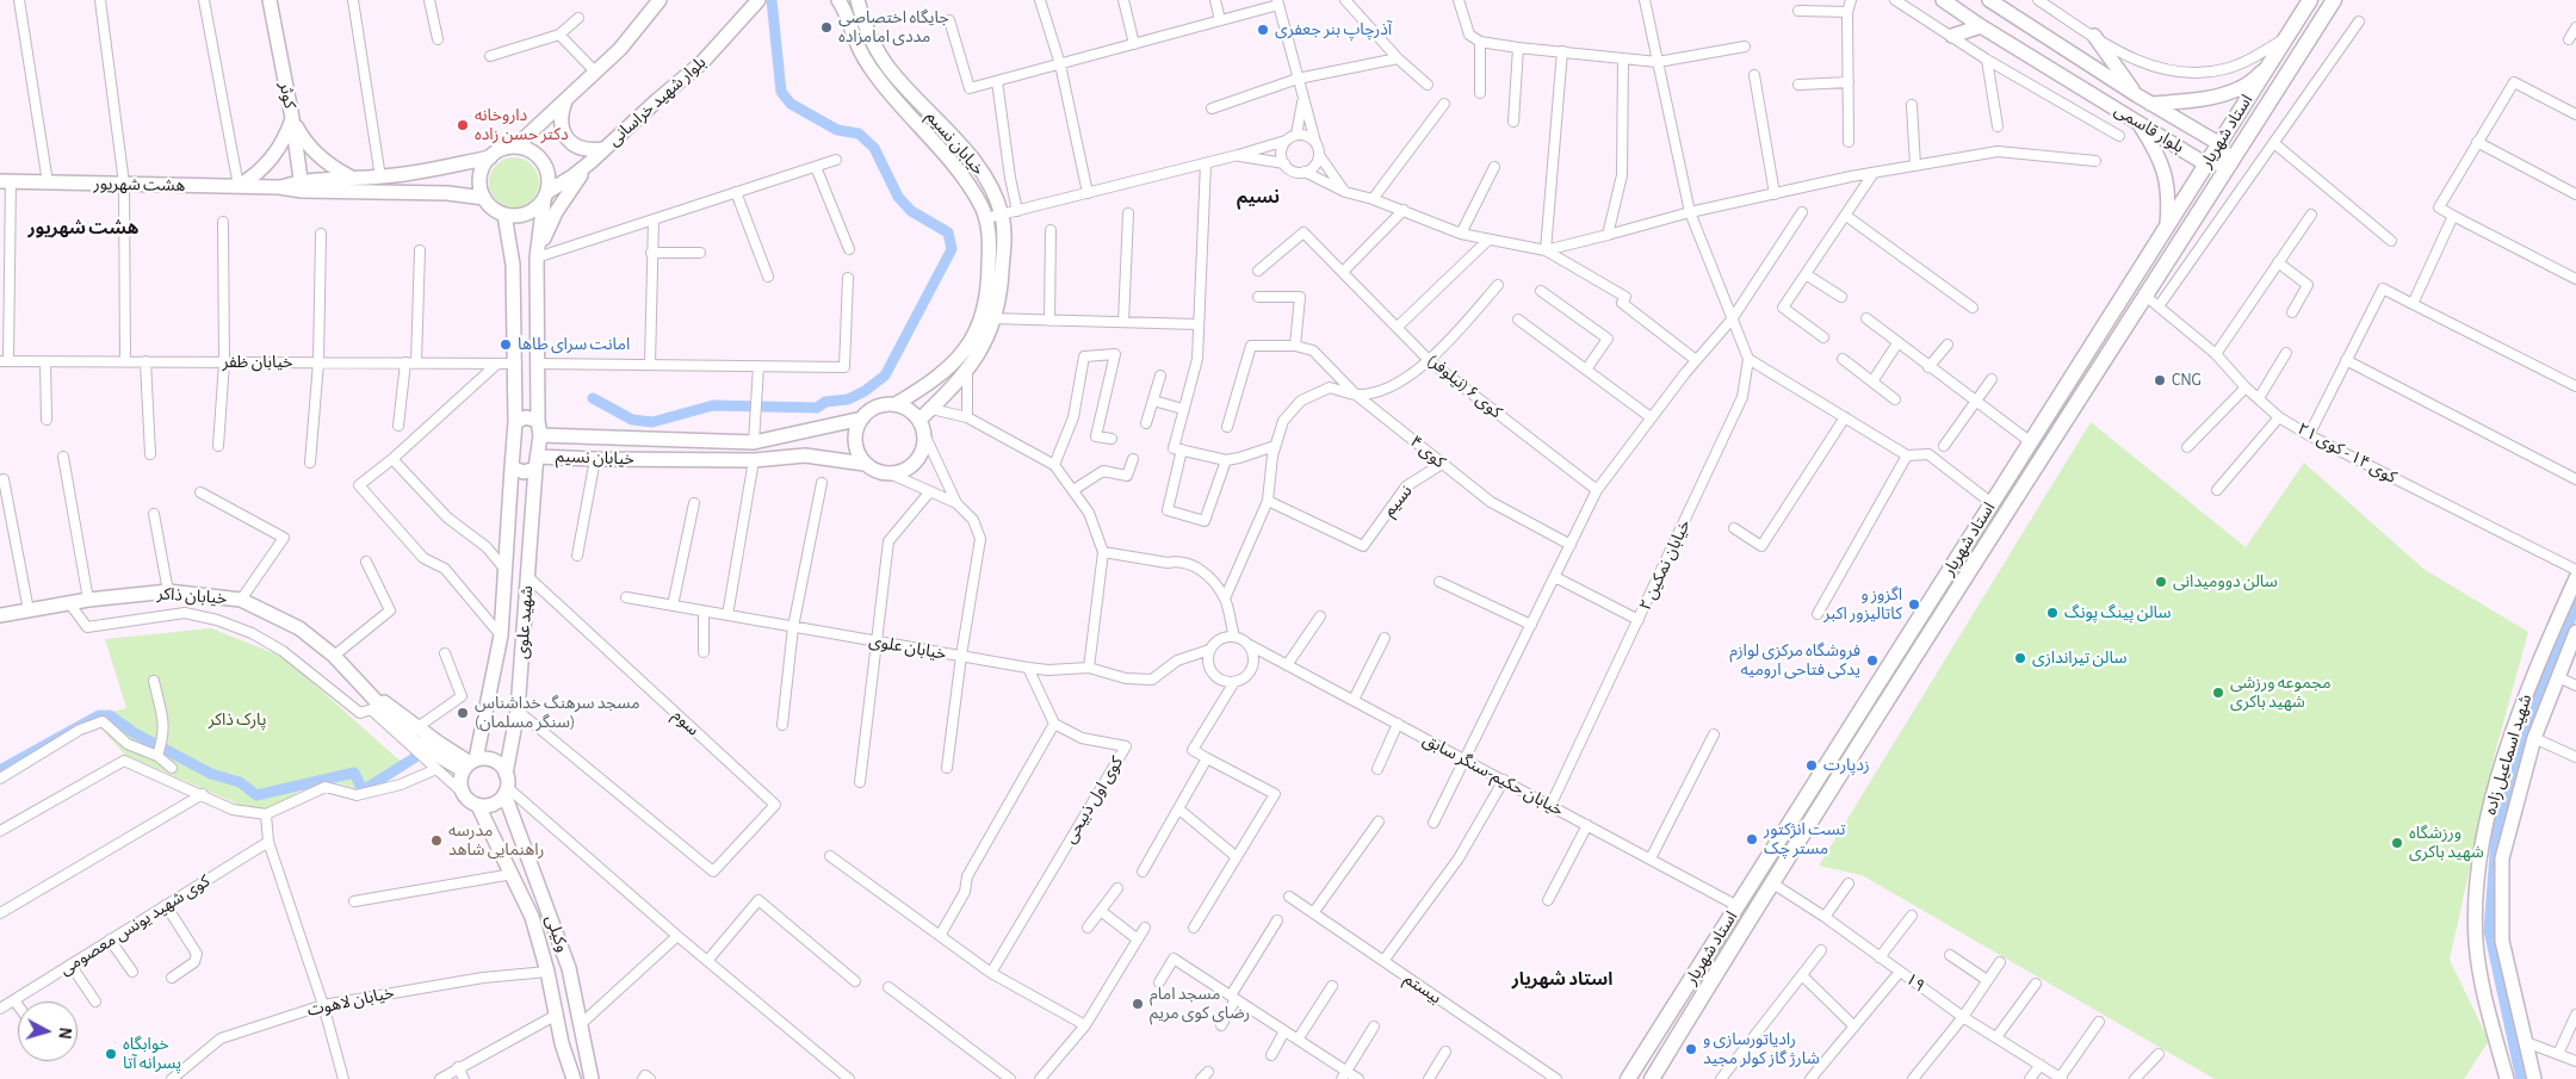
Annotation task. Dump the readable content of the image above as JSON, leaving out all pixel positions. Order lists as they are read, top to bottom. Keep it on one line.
{"streets":{"main road":["کوثر","بلوار شهید خراسانی","بلوار قاسمی","استاد شهریار","خیابان نسیم","هشت شهریور","خیابان ذاکر","شهید علوی","شهید اسماعیل زاده","وکیلی"],"street":["خیابان ظفر","کوی ۶ (نیلوفر)","کوی ۴","کوی ۱۴ - کوی ۲۱","نسیم","خیابان نمکین ۲","خیابان علوی","سوم","خیابان حکیم-سنگر سابق","کوی اول ذبیحی","کوی شهید یونس معصومی","۱۹","بیستم","خیابان لاهوت"]},"crossings":[["کوثر","هشت شهریور"],["بلوار شهید خراسانی","هشت شهریور"],["بلوار قاسمی","استاد شهریار"],["استاد شهریار","کوی ۱۴ - کوی ۲۱"],["استاد شهریار","خیابان حکیم-سنگر سابق"],["استاد شهریار","۱۹"],["خیابان نسیم","شهید علوی"],["کوی ۴","نسیم"],["خیابان نمکین ۲","خیابان حکیم-سنگر سابق"],["خیابان ذاکر","شهید علوی"],["خیابان ذاکر","وکیلی"],["شهید علوی","سوم"],["شهید علوی","وکیلی"],["خیابان علوی","خیابان حکیم-سنگر سابق"],["وکیلی","خیابان لاهوت"]],"districts":["نسیم","هشت شهریور","استاد شهریار"],"parks":["پارک ذاکر"],"places":["جایگاه اختصاصی مددی امامزاده","آذرچاپ بنر جعفری","داروخانه دکتر حسن زاده","امانت سرای طاها","CNG","سالن دوومیدانی","اگزوز و کاتالیزور اکبر","سالن پینگ پونگ","سالن تیراندازی","فروشگاه مرکزی لوازم یدکی فتاحی ارومیه","مجموعه ورزشی شهید باکری","مسجد سرهنگ خداشناس (سنگر مسلمان)","زدپارت","تست انژکتور مستر چک","مدرسه راهنمایی شاهد","ورزشگاه شهید باکری","مسجد امام رضای کوی مریم","رادیاتورسازی و شارژ گاز کولر مجید","خوابگاه پسرانه آتا"],"north":"right"}
